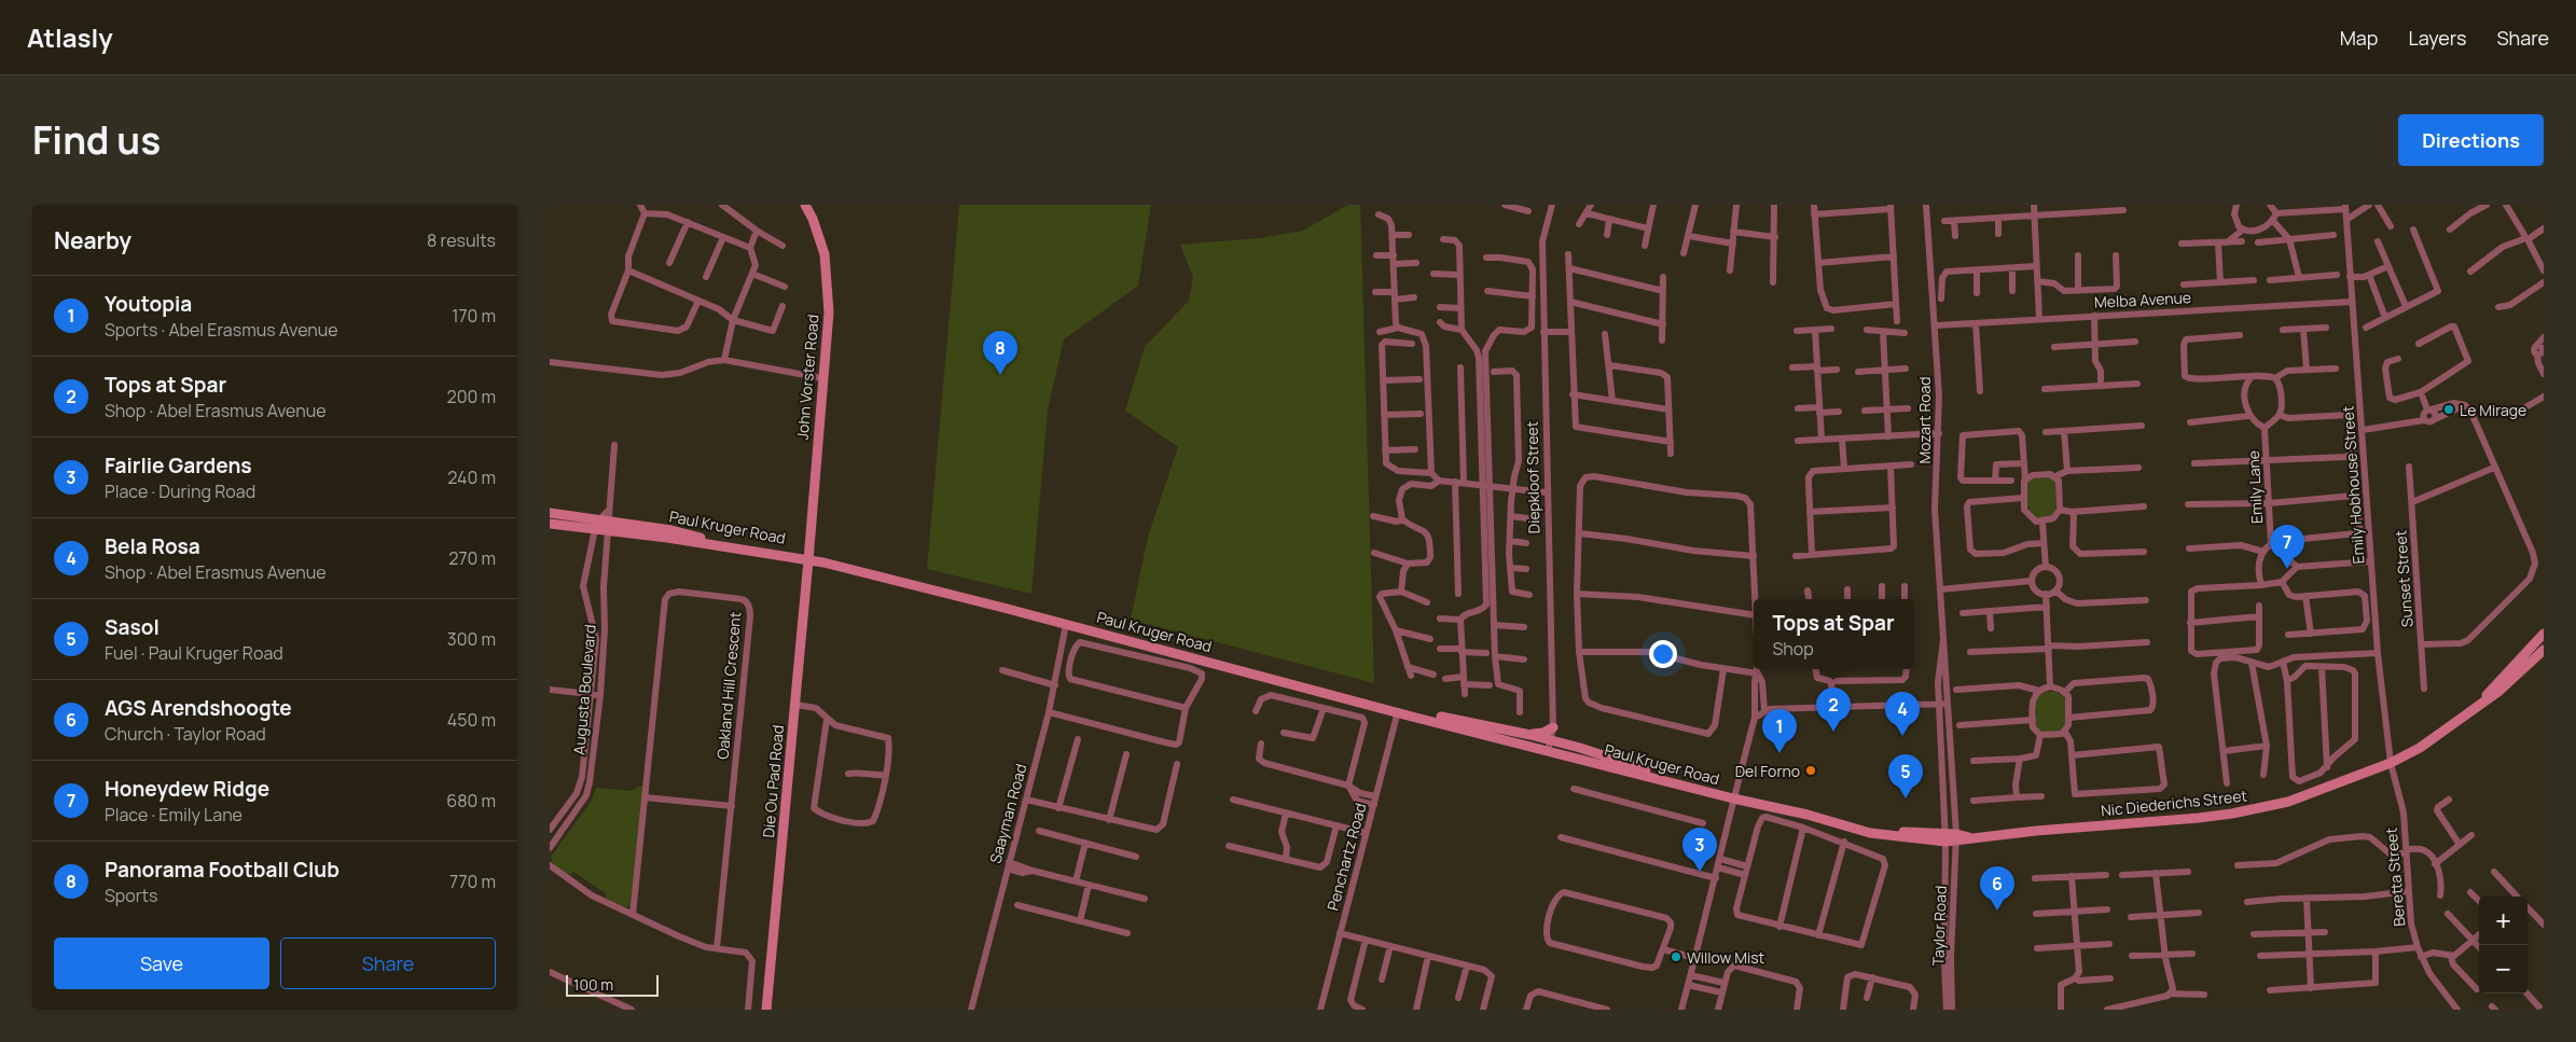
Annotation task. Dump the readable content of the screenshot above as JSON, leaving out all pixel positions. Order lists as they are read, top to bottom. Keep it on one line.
{"streets":{"street":["Melba Avenue","John Vorster Road","Mozart Road","Diepkloof Street","Emily Hobhouse Street","Emily Lane","Paul Kruger Road","Sunset Street","Oakland Hill Crescent","Augusta Boulevard","Die Ou Pad Road","Nic Diederichs Street","Saayman Road","Penchartz Road","Beretta Street","Taylor Road"]},"crossings":[["Melba Avenue","Mozart Road"],["Melba Avenue","Emily Hobhouse Street"],["John Vorster Road","Paul Kruger Road"],["John Vorster Road","Die Ou Pad Road"],["Mozart Road","Paul Kruger Road"],["Mozart Road","Nic Diederichs Street"],["Mozart Road","Taylor Road"],["Diepkloof Street","Paul Kruger Road"],["Emily Hobhouse Street","Nic Diederichs Street"],["Emily Hobhouse Street","Beretta Street"],["Paul Kruger Road","Augusta Boulevard"],["Paul Kruger Road","Die Ou Pad Road"],["Paul Kruger Road","Nic Diederichs Street"],["Paul Kruger Road","Saayman Road"],["Paul Kruger Road","Penchartz Road"],["Paul Kruger Road","Taylor Road"],["Nic Diederichs Street","Beretta Street"],["Nic Diederichs Street","Taylor Road"]],"places":["Le Mirage","Del Forno","Willow Mist"],"scale_bar":"100 m","page":{"header":"Atlasly","nav":["Map","Layers","Share"],"title":"Find us","buttons":["Directions",["Save","Share"]],"heading":["Nearby","8 results"],"list":[{"mark":"1","name":"Youtopia","note":"Sports · Abel Erasmus Avenue","value":"170 m"},{"mark":"2","name":"Tops at Spar","note":"Shop · Abel Erasmus Avenue","value":"200 m"},{"mark":"3","name":"Fairlie Gardens","note":"Place · During Road","value":"240 m"},{"mark":"4","name":"Bela Rosa","note":"Shop · Abel Erasmus Avenue","value":"270 m"},{"mark":"5","name":"Sasol","note":"Fuel · Paul Kruger Road","value":"300 m"},{"mark":"6","name":"AGS Arendshoogte","note":"Church · Taylor Road","value":"450 m"},{"mark":"7","name":"Honeydew Ridge","note":"Place · Emily Lane","value":"680 m"},{"mark":"8","name":"Panorama Football Club","note":"Sports","value":"770 m"}],"pins":["8","7","2","4","1","5","3","6"],"popup":["Tops at Spar","Shop"],"map_buttons":["+","−"],"scale":"100 m"}}
